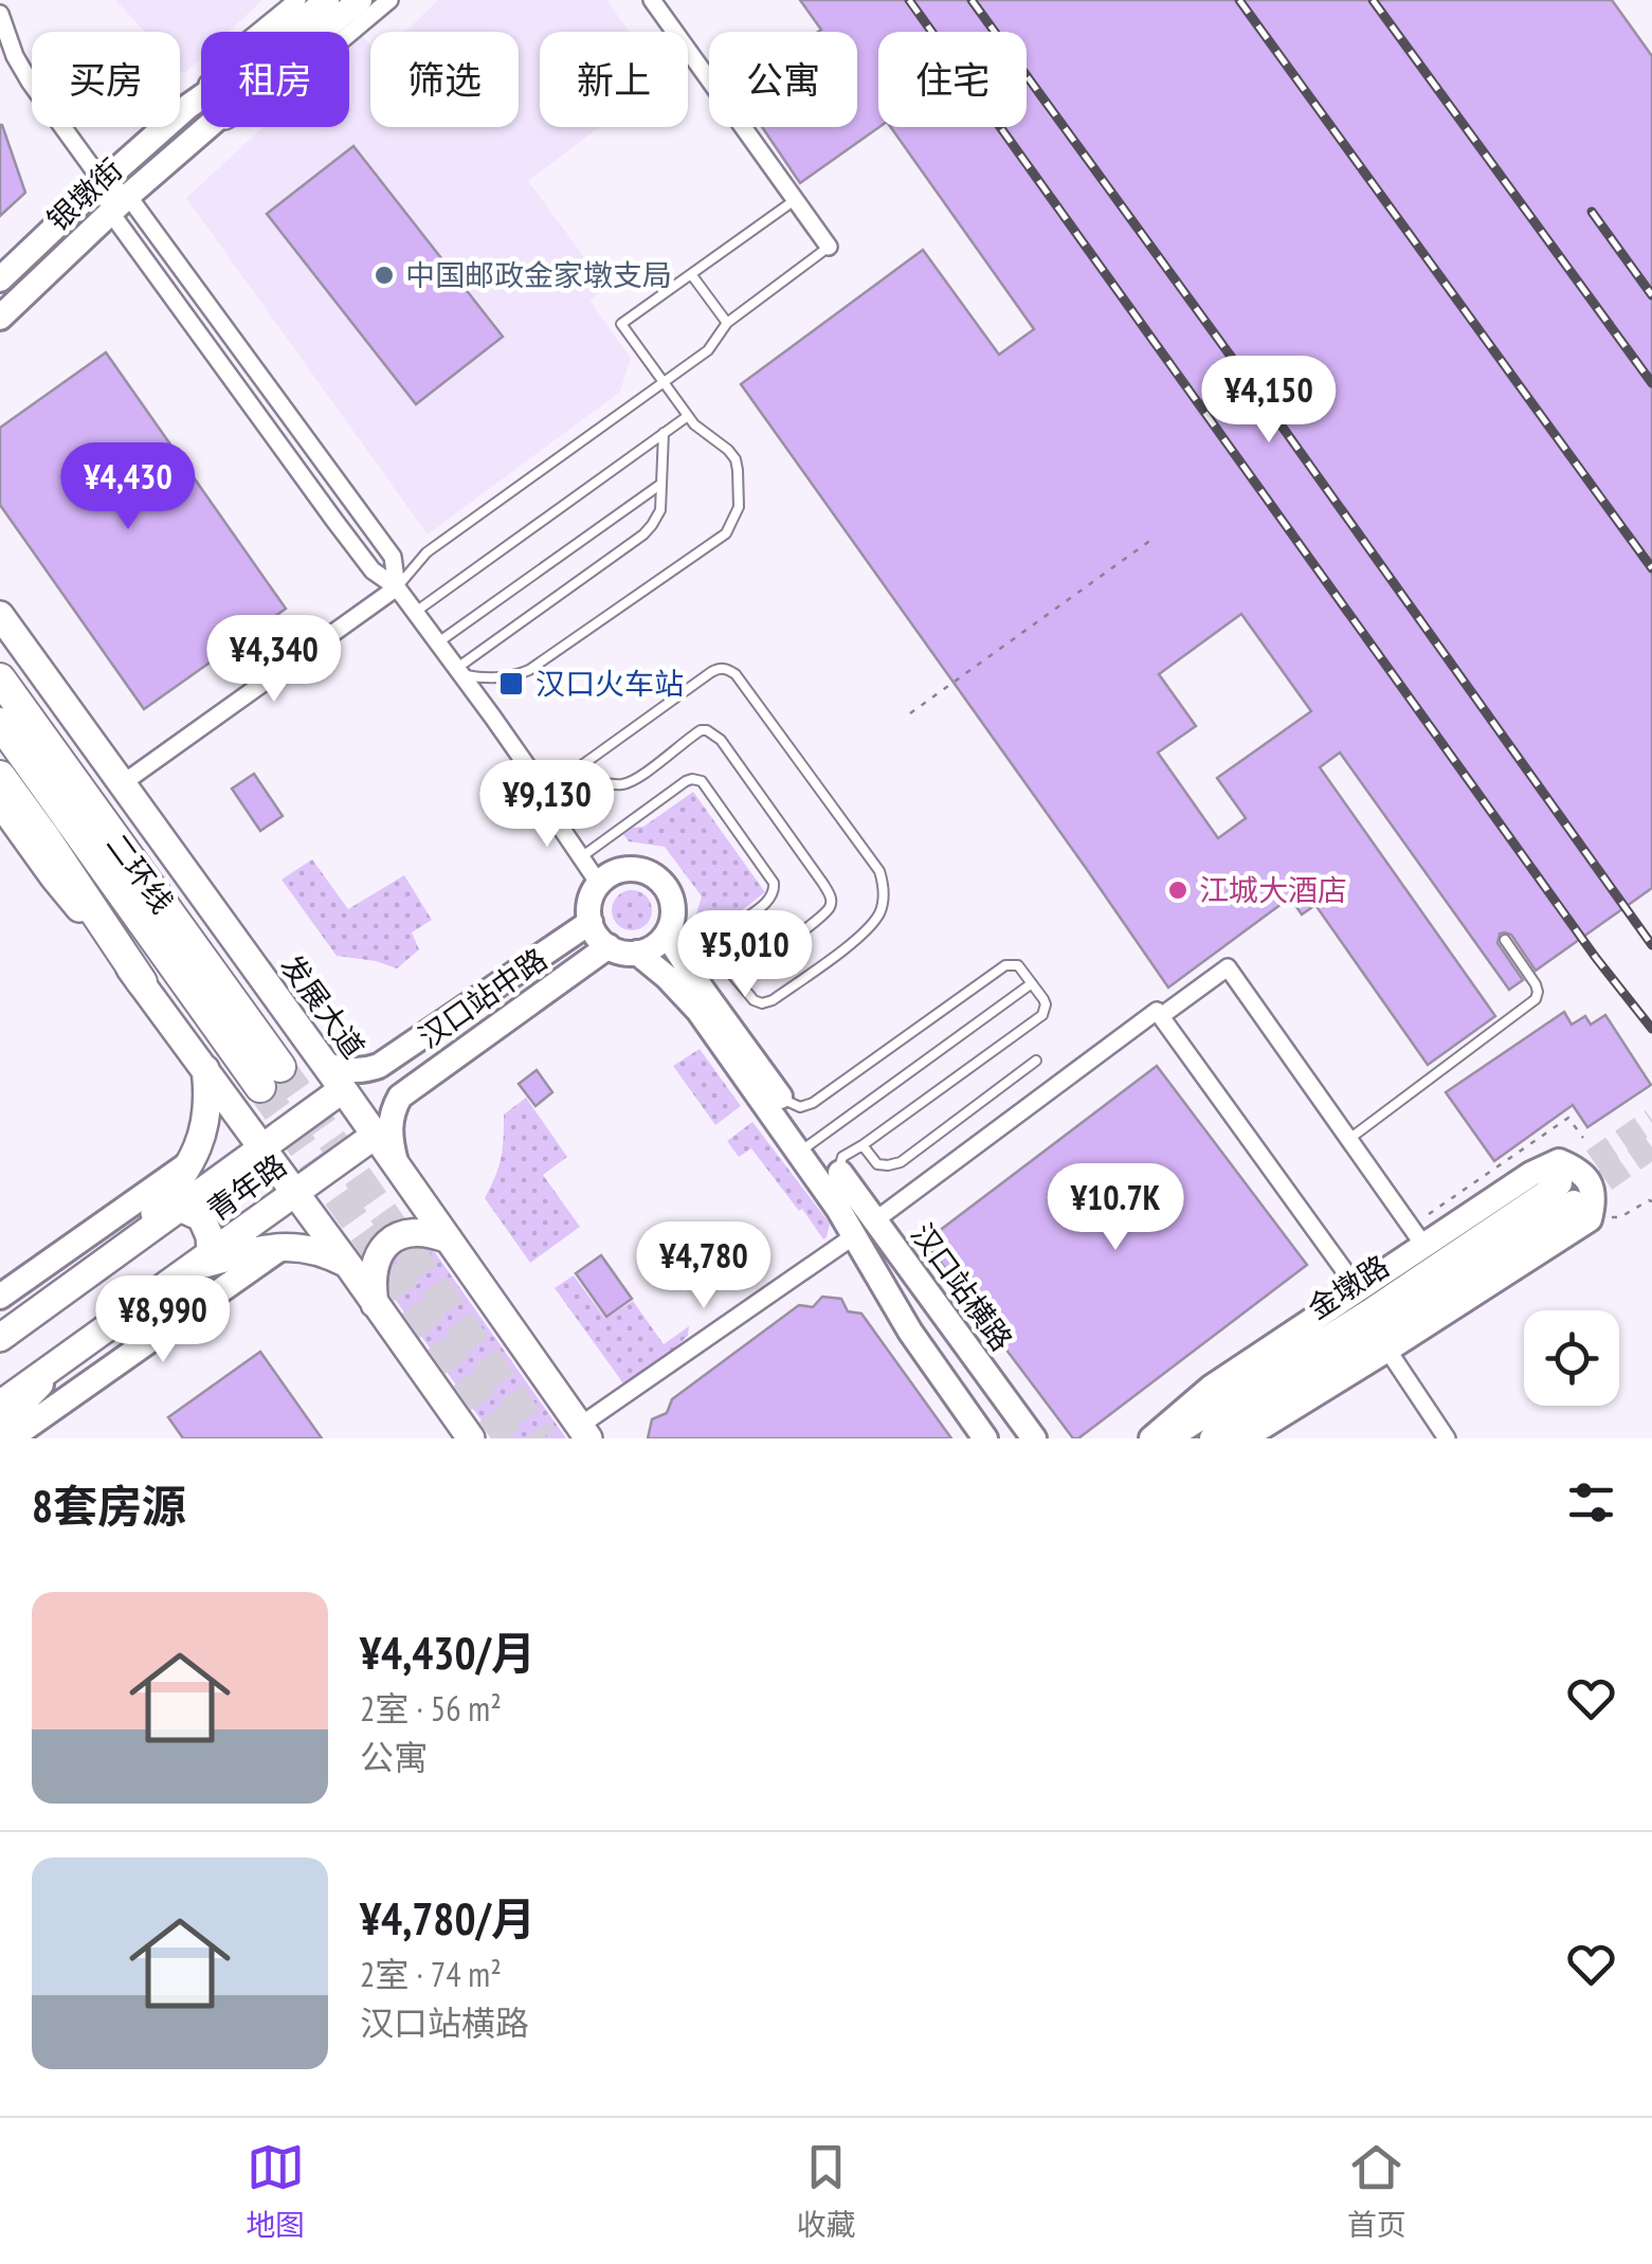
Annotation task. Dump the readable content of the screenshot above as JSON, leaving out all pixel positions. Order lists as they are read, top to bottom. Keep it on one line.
{"streets":{"highway":["二环线"],"main road":["银墩街","汉口站中路","发展大道","青年路","汉口站横路","金墩路"]},"crossings":[["汉口站中路","发展大道"],["发展大道","青年路"]],"places":{"other":["中国邮政金家墩支局","江城大酒店"],"transit":["汉口火车站"]},"page":{"chip":["买房","租房","筛选","新上","公寓","住宅"],"price":["¥4,150","¥4,430","¥4,340","¥9,130","¥5,010","¥10.7K","¥4,780","¥8,990"],"heading":"8套房源","list":[{"name":"¥4,430/月","note":"2室 · 56 m² · 公寓"},{"name":"¥4,780/月","note":"2室 · 74 m² · 汉口站横路"}],"tabs":["地图","收藏","首页"]}}
